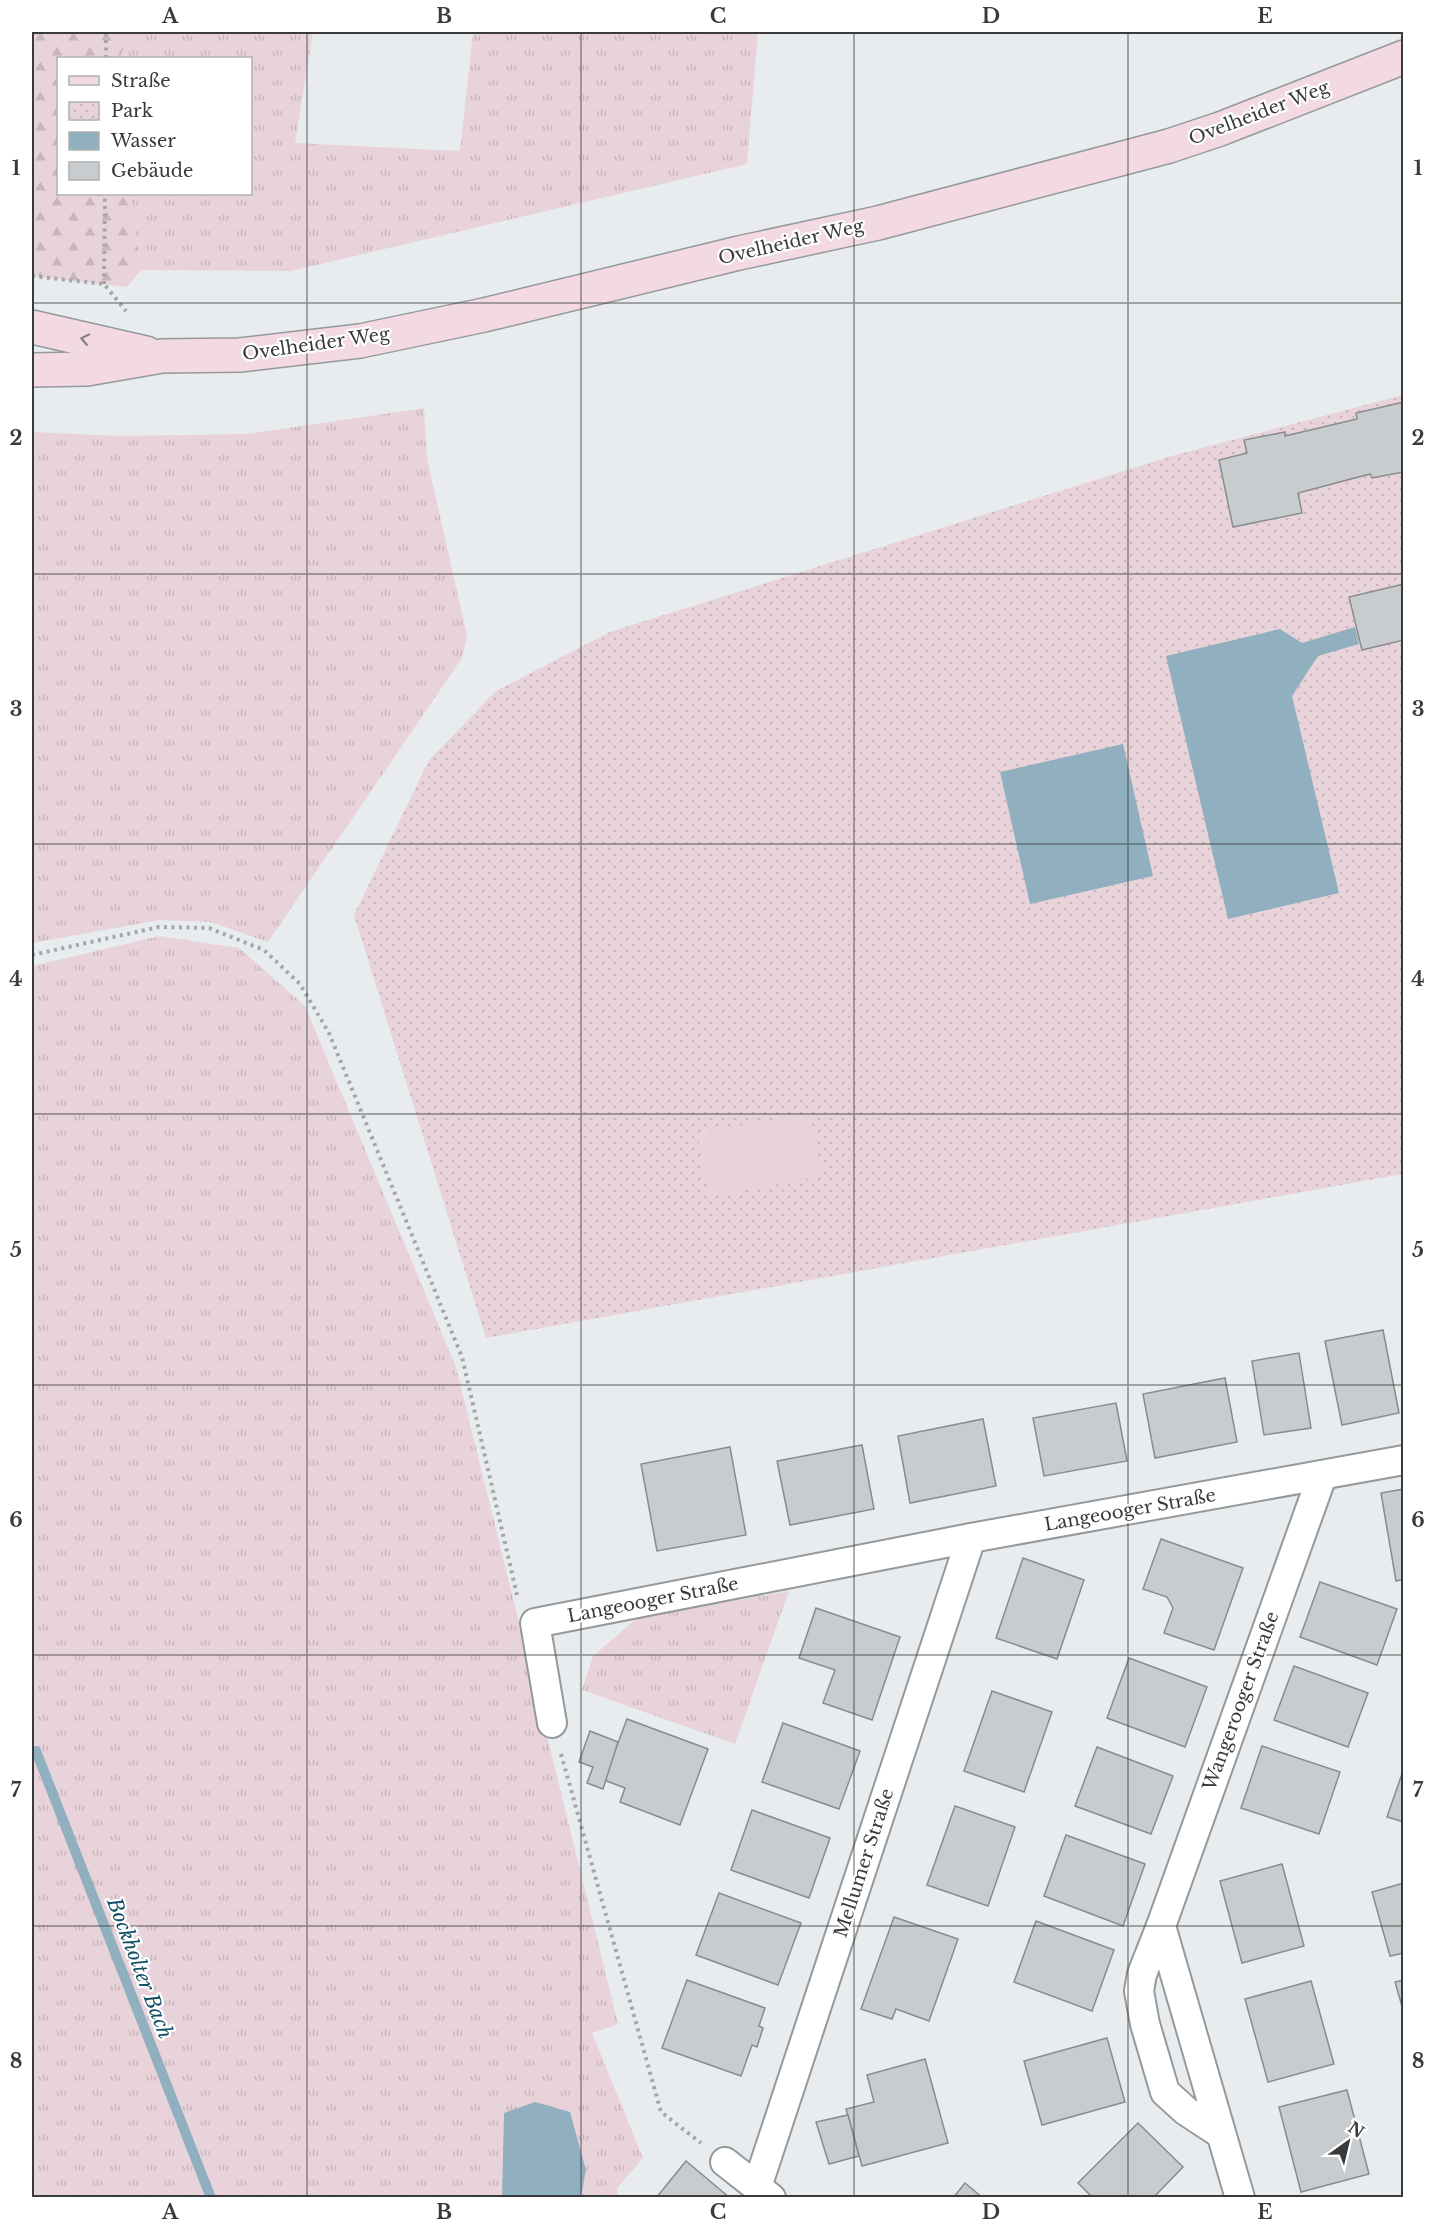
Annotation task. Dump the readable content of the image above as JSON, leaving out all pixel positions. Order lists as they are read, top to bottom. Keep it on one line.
{"streets":{"main road":["Ovelheider Weg"],"street":["Langeooger Straße","Wangerooger Straße","Mellumer Straße"]},"crossings":[["Langeooger Straße","Wangerooger Straße"],["Langeooger Straße","Mellumer Straße"]],"water":["Bockholter Bach"],"legend":["Straße","Park","Wasser","Gebäude"],"north":"top right","grid":{"columns":["A","B","C","D","E"],"rows":["1","2","3","4","5","6","7","8"]}}
